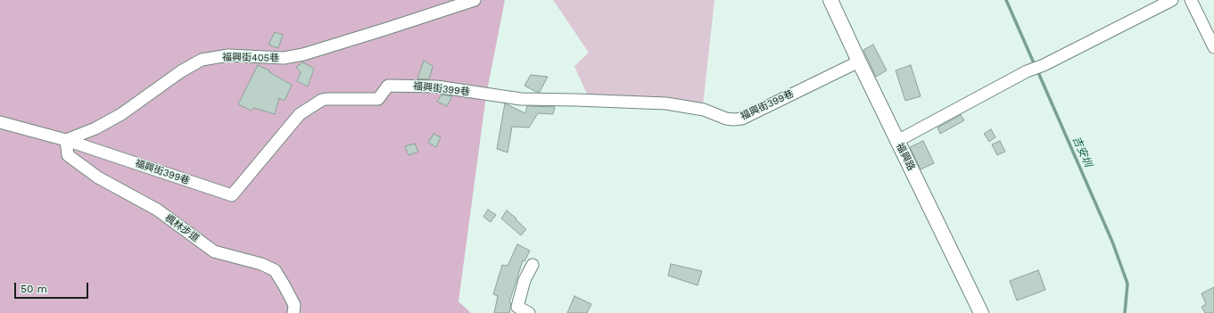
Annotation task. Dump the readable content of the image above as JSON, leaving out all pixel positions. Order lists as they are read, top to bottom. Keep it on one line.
{"streets":{"street":["福興街405巷","福興街399巷","福興路","楓林步道"]},"crossings":[["福興街405巷","福興街399巷"],["福興街405巷","楓林步道"],["福興街399巷","福興路"],["福興街399巷","楓林步道"]],"water":["吉安圳"],"scale_bar":"50 m"}
